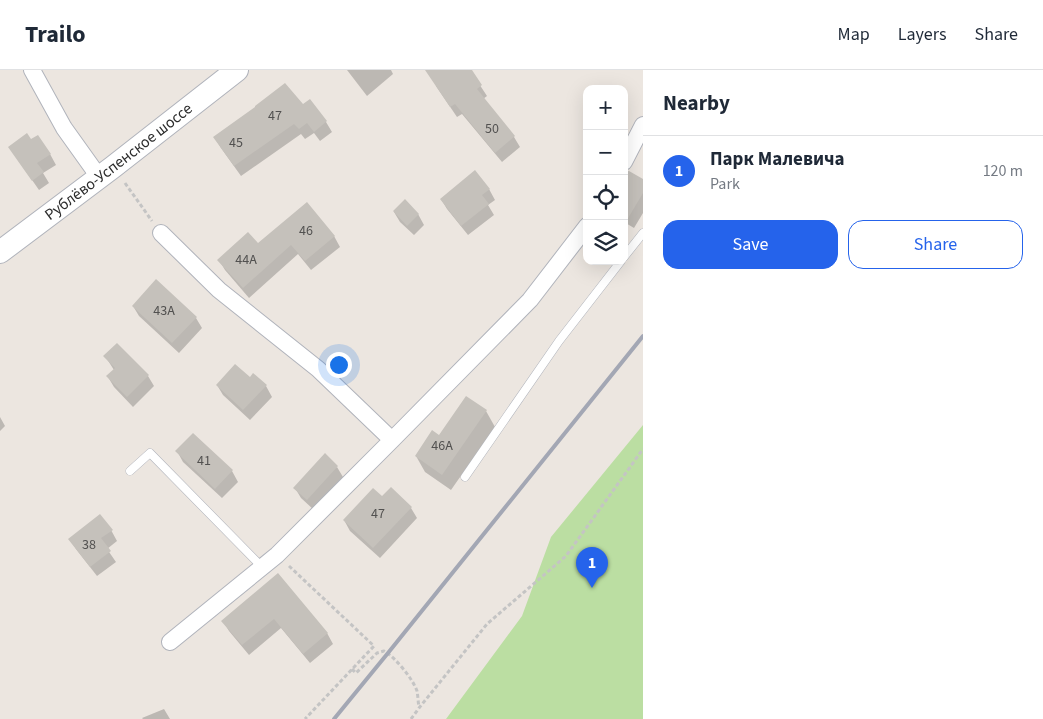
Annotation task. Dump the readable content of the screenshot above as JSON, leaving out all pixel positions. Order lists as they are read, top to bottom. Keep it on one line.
{"streets":{"main road":["Рублёво-Успенское шоссе"]},"house_numbers":["47","50","45","46","44А","43А","46А","41","47","38"],"page":{"header":"Trailo","nav":["Map","Layers","Share"],"heading":"Nearby","map_buttons":["+","−"],"list":[{"mark":"1","name":"Парк Малевича","note":"Park","value":"120 m"}],"buttons":["Save","Share"],"pins":"1"}}
